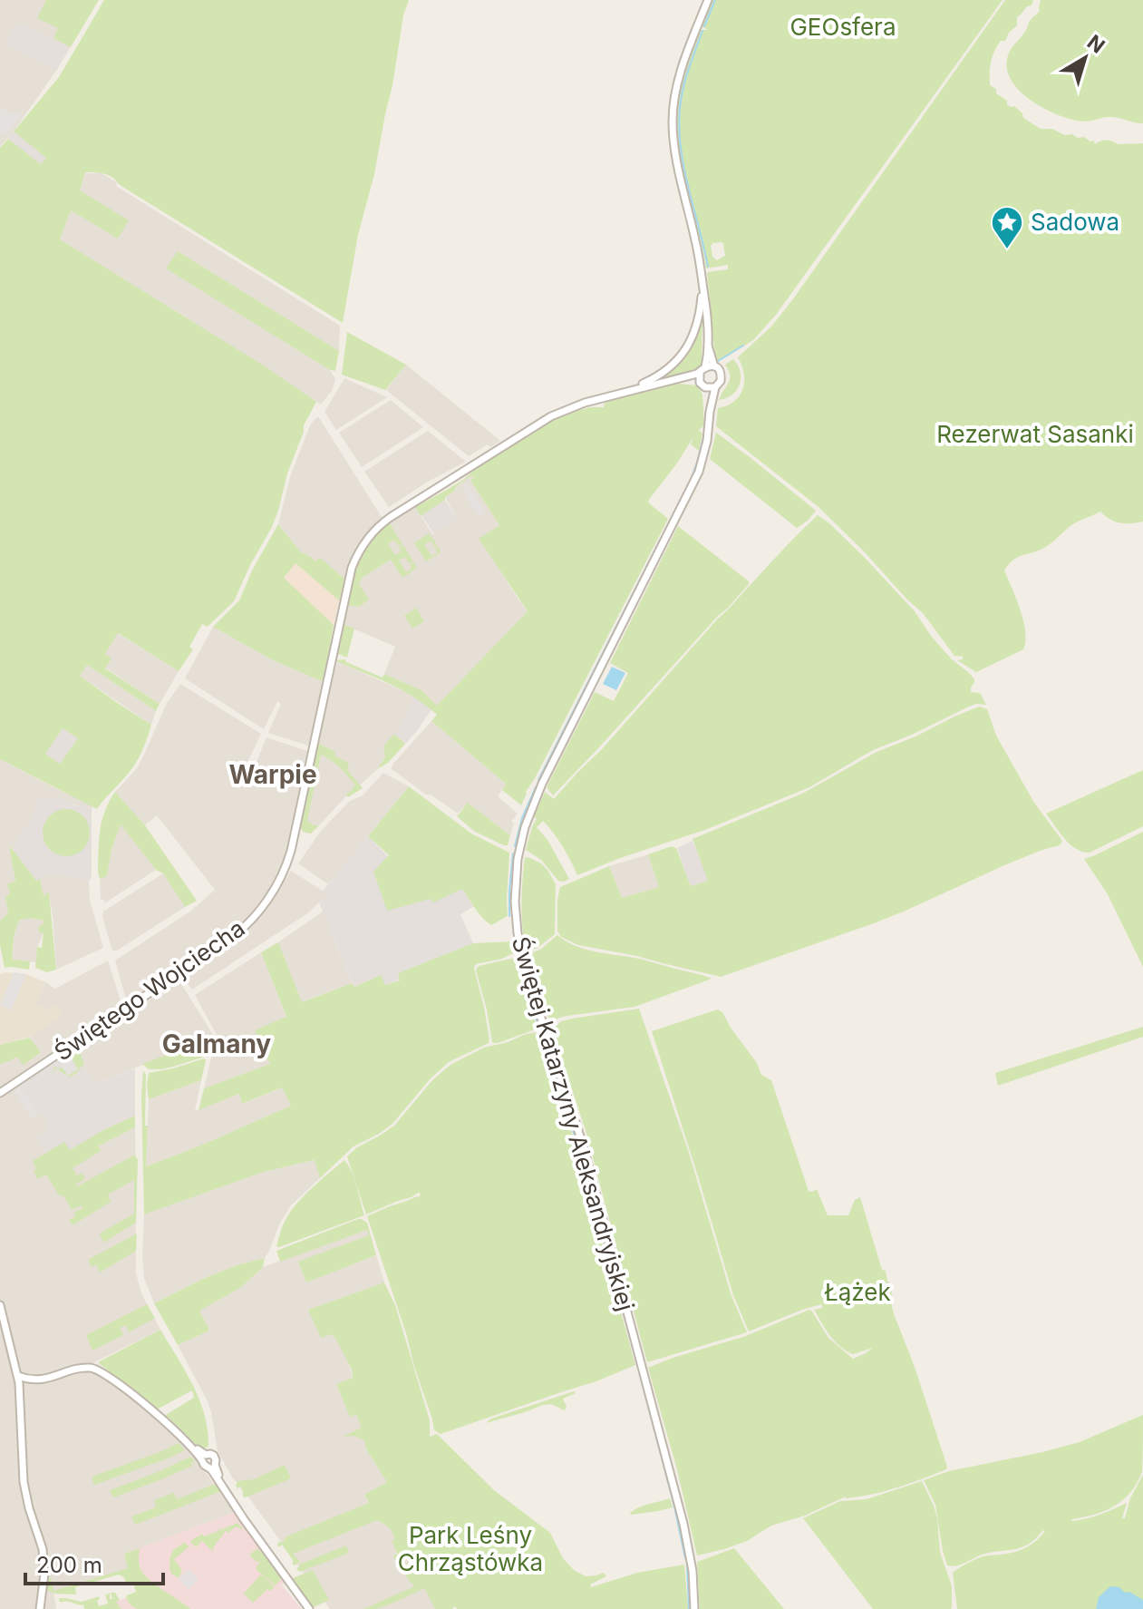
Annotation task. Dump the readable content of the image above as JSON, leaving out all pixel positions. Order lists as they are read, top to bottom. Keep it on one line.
{"streets":{"street":["Świętego Wojciecha","Świętej Katarzyny Aleksandryjskiej"]},"crossings":[["Świętego Wojciecha","Świętej Katarzyny Aleksandryjskiej"]],"districts":["Warpie","Galmany"],"parks":["GEOsfera","Rezerwat Sasanki","Łążek","Park Leśny Chrząstówka"],"places":{"place":["Sadowa"]},"scale_bar":"200 m","north":"top right"}
